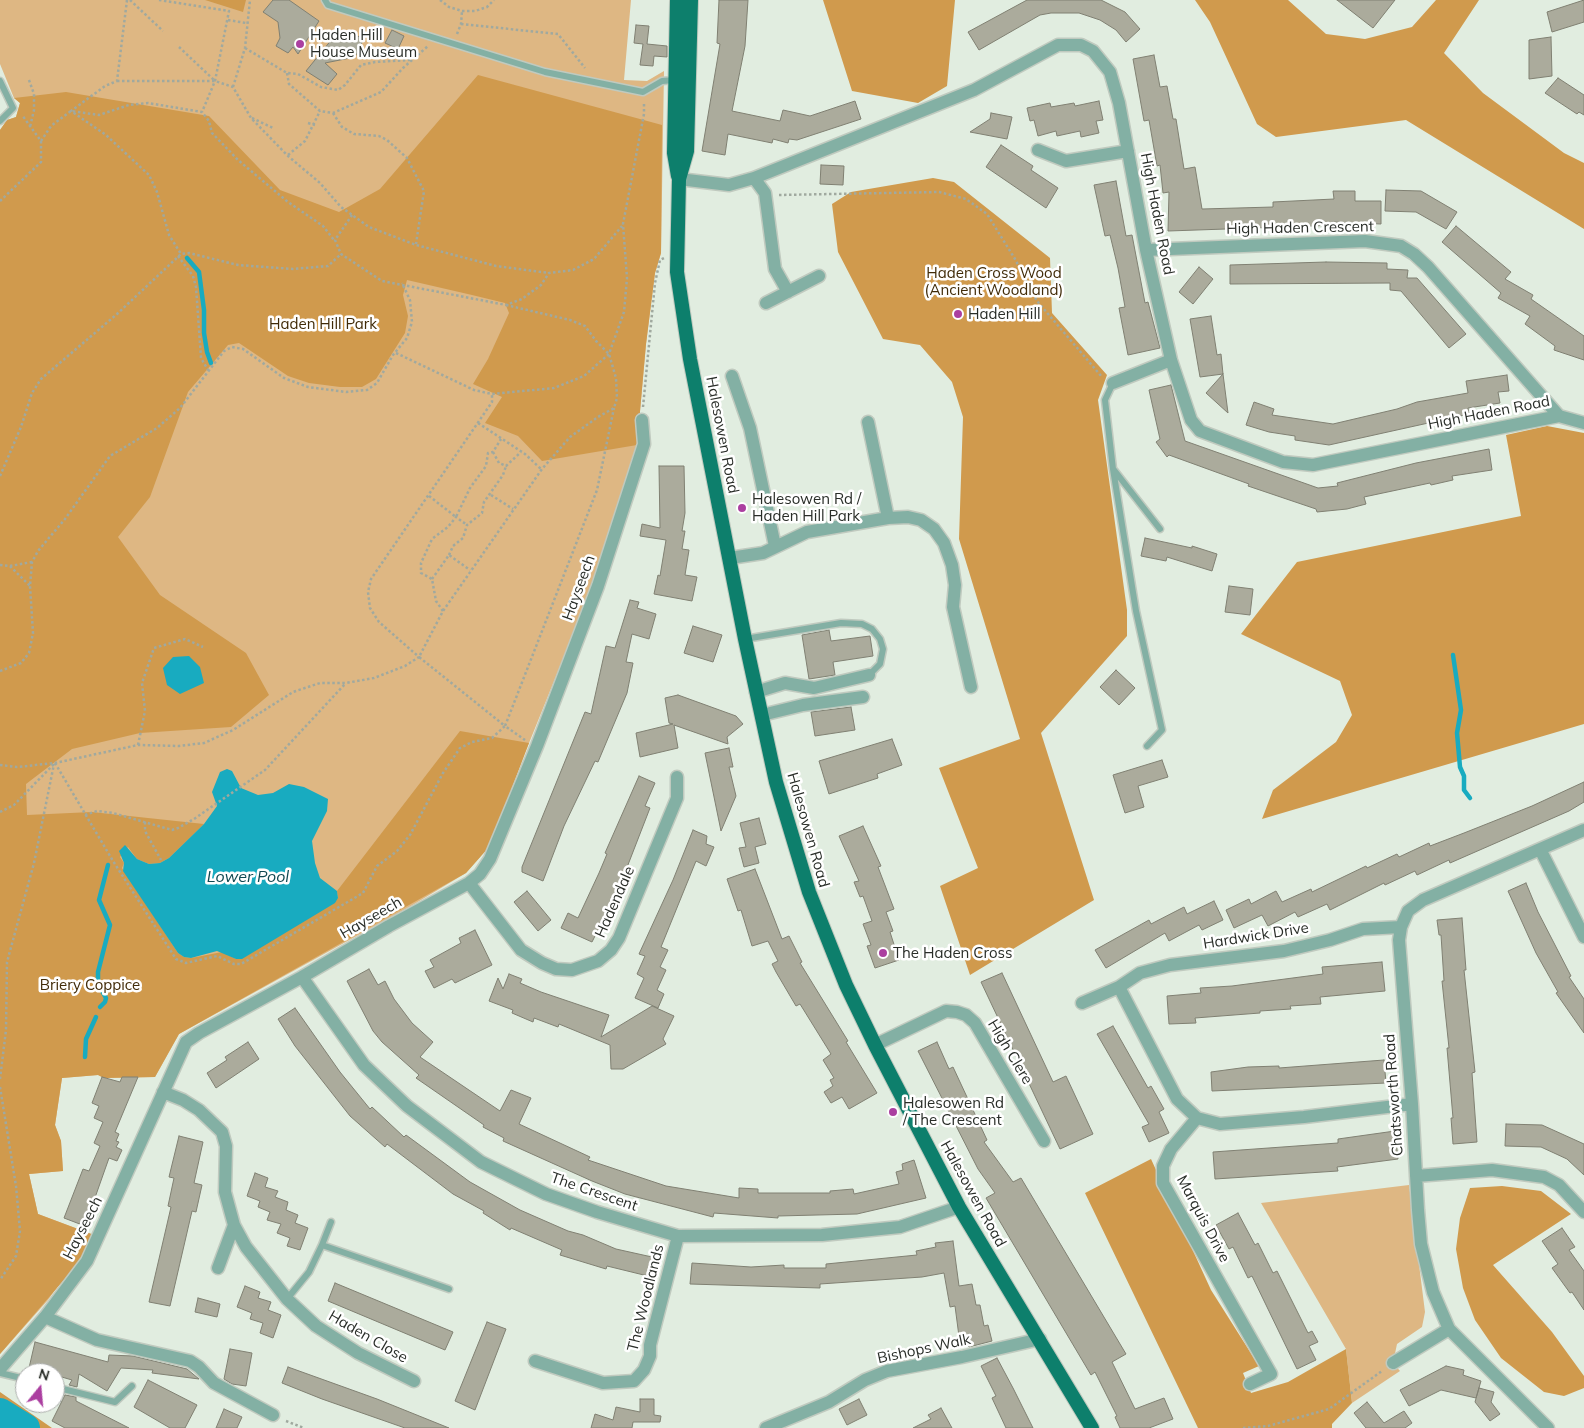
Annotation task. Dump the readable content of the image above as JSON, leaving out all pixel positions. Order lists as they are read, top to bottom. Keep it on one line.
{"streets":{"main road":["Halesowen Road"],"street":["High Haden Road","High Haden Crescent","Hayseech","Hadendale","Hardwick Drive","High Clere","Chatsworth Road","The Crescent","Marquis Drive","The Woodlands","Haden Close","Bishops Walk"]},"crossings":[["High Haden Road","High Haden Crescent"],["High Haden Road","Halesowen Road"],["Halesowen Road","High Clere"],["Halesowen Road","The Crescent"],["Halesowen Road","Bishops Walk"],["Hayseech","Hadendale"],["Hayseech","The Crescent"],["Hayseech","Haden Close"],["Hardwick Drive","Chatsworth Road"],["The Crescent","The Woodlands"]],"water":["Lower Pool"],"parks":["Haden Cross Wood (Ancient Woodland)","Haden Hill Park","Briery Coppice"],"places":["Haden Hill House Museum","Haden Hill","Halesowen Rd / Haden Hill Park","The Haden Cross","Halesowen Rd / The Crescent"],"north":"top"}
